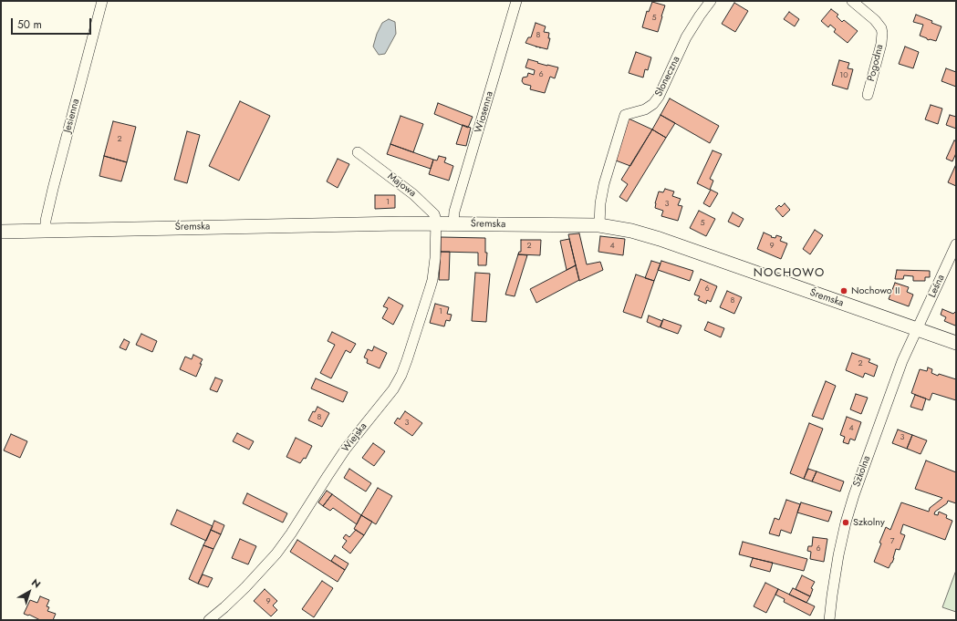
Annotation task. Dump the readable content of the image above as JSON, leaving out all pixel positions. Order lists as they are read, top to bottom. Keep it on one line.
{"streets":{"main road":["Śremska"],"street":["Pogodna","Słoneczna","Wiosenna","Jesienna","Majowa","Leśna","Wiejska","Szkolna"]},"crossings":[["Słoneczna","Śremska"],["Wiosenna","Śremska"],["Jesienna","Śremska"],["Majowa","Śremska"],["Majowa","Wiejska"],["Śremska","Leśna"],["Śremska","Wiejska"],["Śremska","Szkolna"],["Leśna","Szkolna"]],"districts":["NOCHOWO"],"places":["Nochowo II","Szkolny"],"house_numbers":["5","8","6","10","2","1","3","5","2","4","9","6","8","1","2","8","3","4","3","7","6","9"],"scale_bar":"50 m","north":"top right"}
